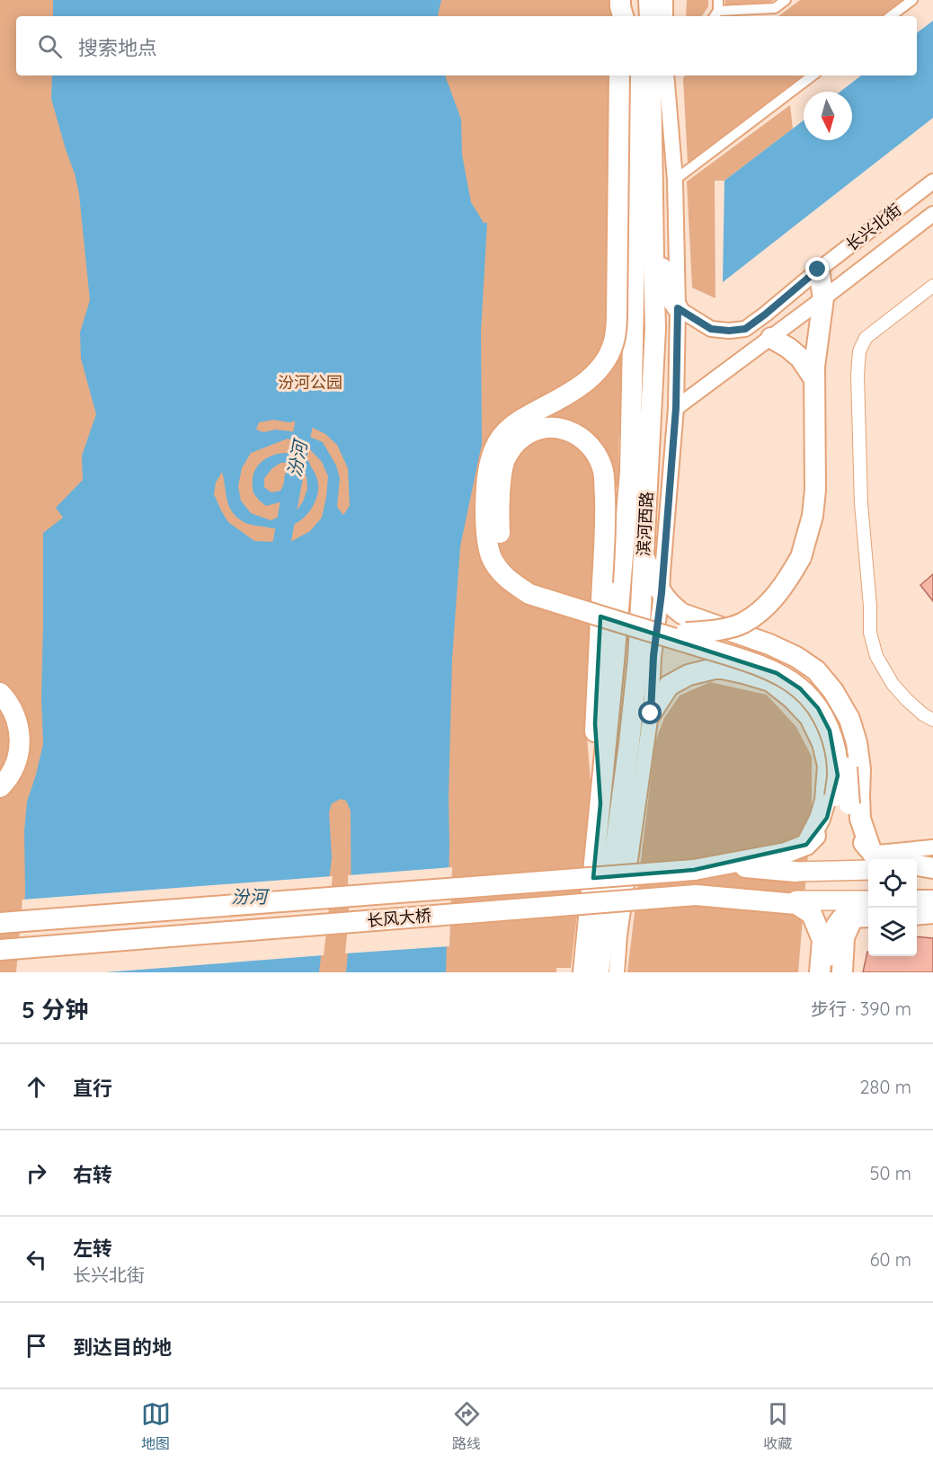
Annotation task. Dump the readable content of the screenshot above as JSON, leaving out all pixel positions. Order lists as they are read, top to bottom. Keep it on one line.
{"streets":{"highway":["滨河西路","长风大桥"],"street":["长兴北街"]},"water":["汾河"],"parks":["汾河公园"],"north":"bottom","page":{"search":"搜索地点","heading":["5 分钟","步行 · 390 m"],"list":[["直行","280 m"],["右转","50 m"],["左转","长兴北街","60 m"],"到达目的地"],"nav":["地图","路线","收藏"]}}
